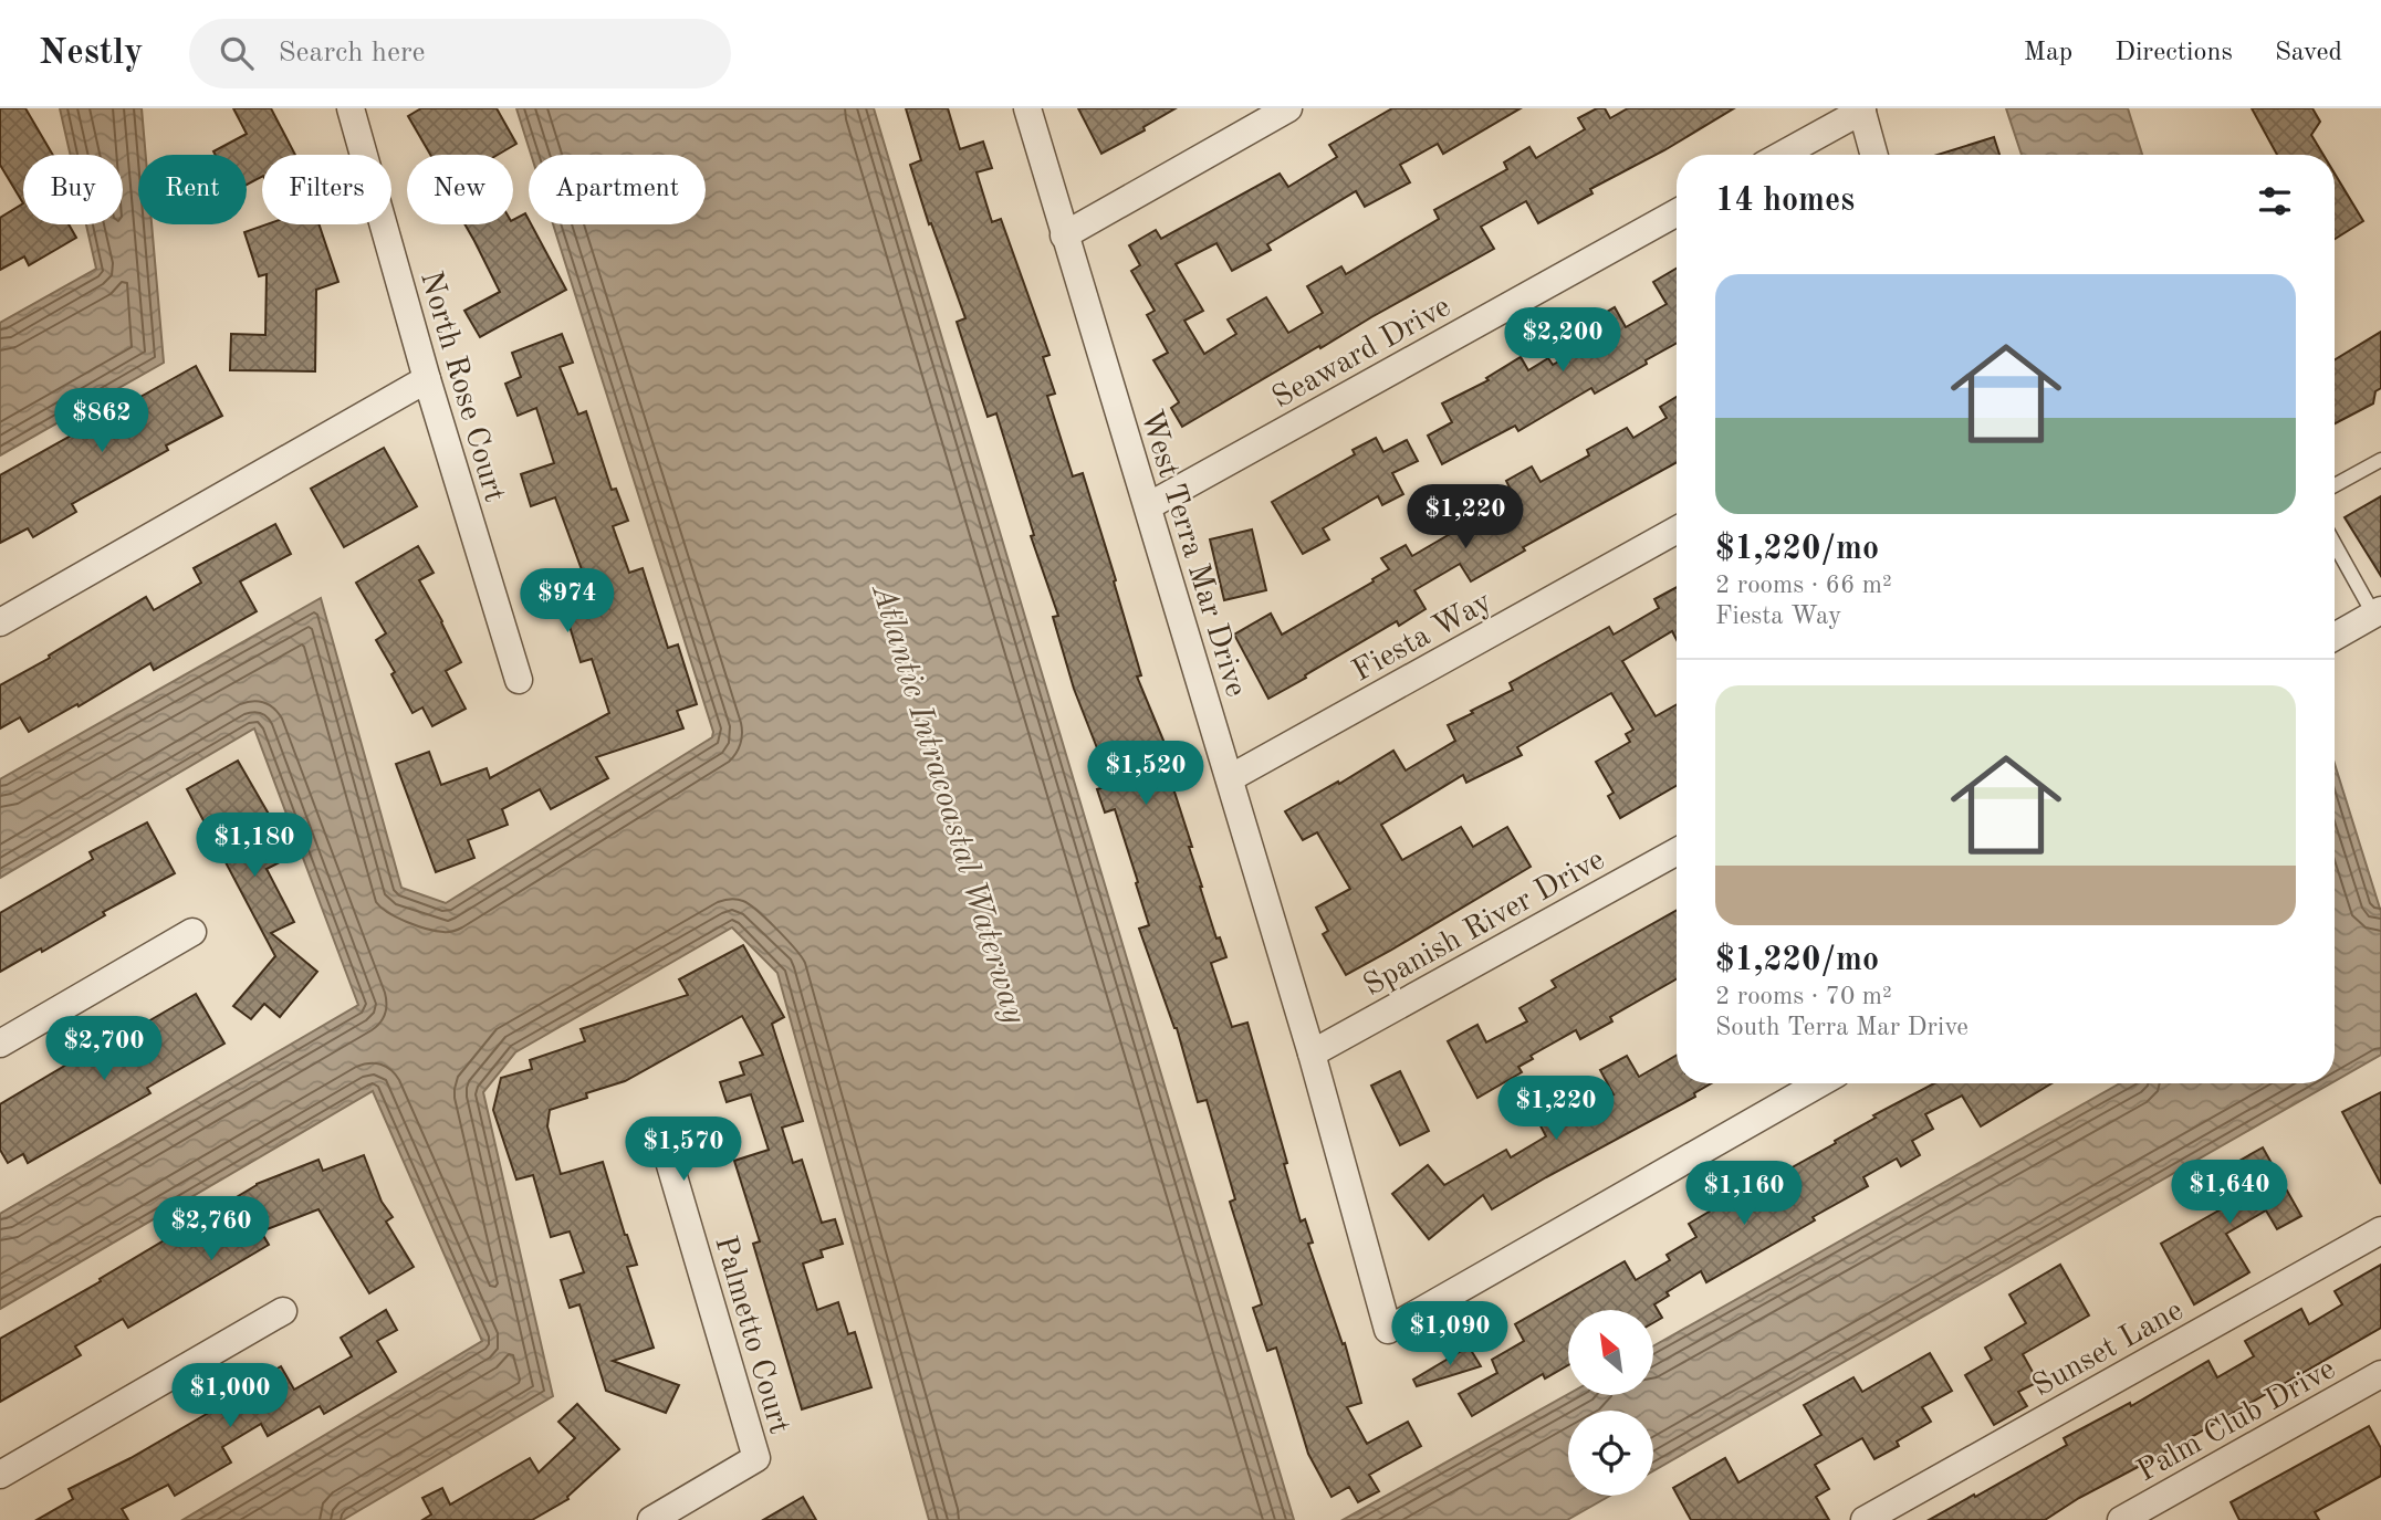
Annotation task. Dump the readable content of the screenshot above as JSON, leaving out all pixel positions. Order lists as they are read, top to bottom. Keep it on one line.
{"streets":{"street":["Seaward Drive","North Rose Court","West Terra Mar Drive","Fiesta Way","Spanish River Drive","Palmetto Court","Sunset Lane","Palm Club Drive"]},"crossings":[["Seaward Drive","West Terra Mar Drive"],["West Terra Mar Drive","Fiesta Way"],["West Terra Mar Drive","Spanish River Drive"]],"water":["Atlantic Intracoastal Waterway"],"north":"top left","page":{"header":"Nestly","search":"Search here","nav":["Map","Directions","Saved"],"chip":["Buy","Rent","Filters","New","Apartment"],"heading":"14 homes","list":[{"name":"$1,220/mo","note":"2 rooms · 66 m² · Fiesta Way"},{"name":"$1,220/mo","note":"2 rooms · 70 m² · South Terra Mar Drive"}],"price":["$2,200","$862","$1,220","$974","$1,520","$1,180","$2,700","$1,220","$1,570","$1,640","$1,160","$2,760","$1,090","$1,000"]}}
